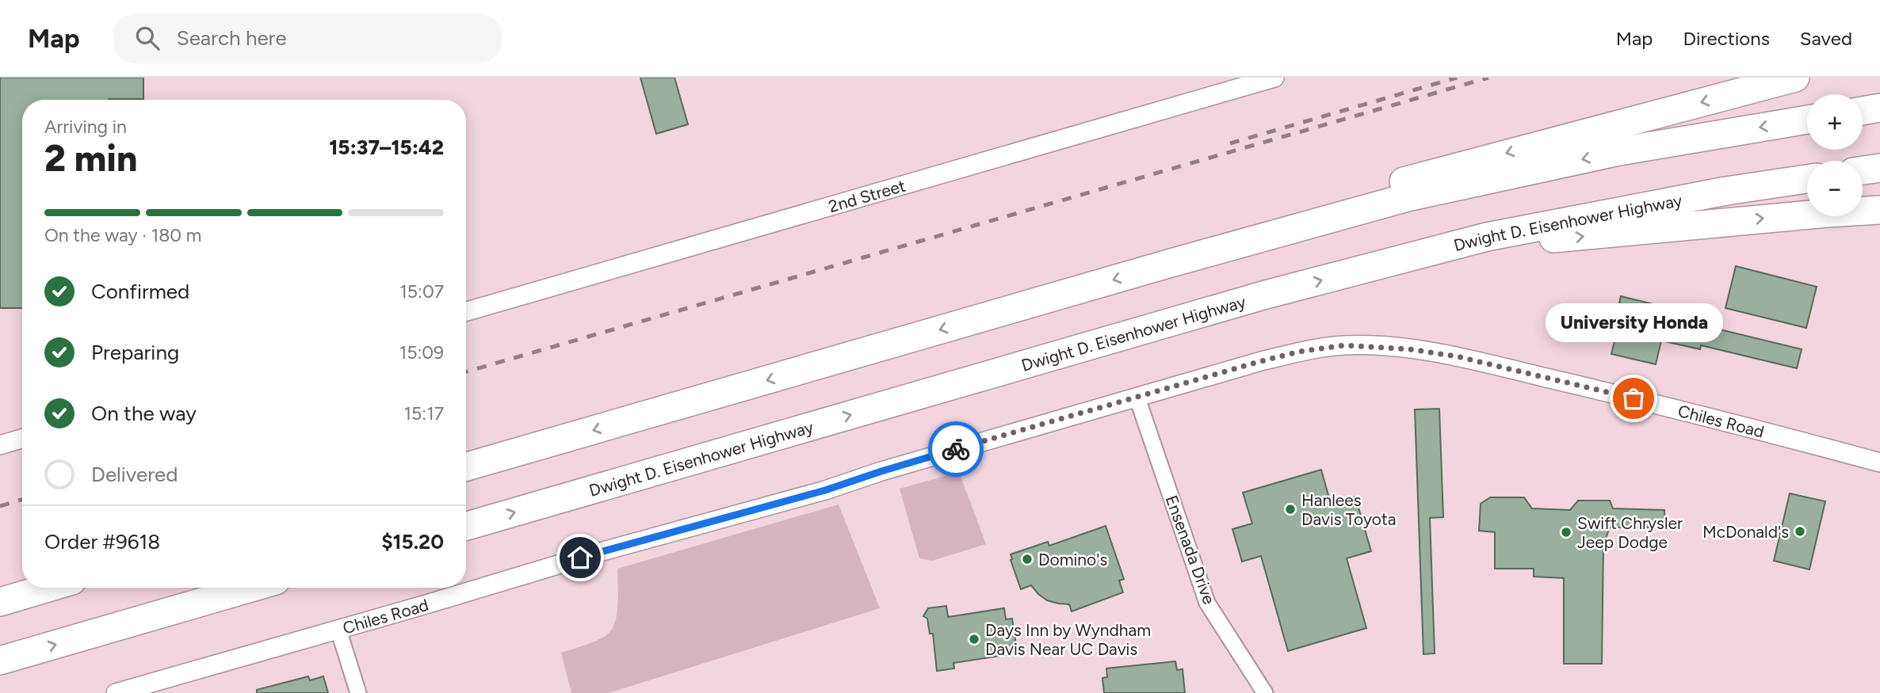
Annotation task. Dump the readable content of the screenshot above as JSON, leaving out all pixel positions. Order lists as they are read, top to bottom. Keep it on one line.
{"streets":{"highway":["Dwight D. Eisenhower Highway"],"street":["2nd Street","Chiles Road","Ensenada Drive"]},"crossings":[["Chiles Road","Ensenada Drive"]],"places":["University Honda","Hanlees Davis Toyota","McDonald's","Swift Chrysler Jeep Dodge","Domino's","Days Inn by Wyndham Davis Near UC Davis"],"page":{"header":"Map","search":"Search here","nav":["Map","Directions","Saved"],"map_buttons":["+","−"],"heading":["2 min","Arriving in","15:37–15:42"],"panel":["Order #9618","$15.20"],"bar":"On the way · 180 m","list":[["Confirmed","15:07"],["Preparing","15:09"],["On the way","15:17"],"Delivered"],"bubble":"University Honda"}}
